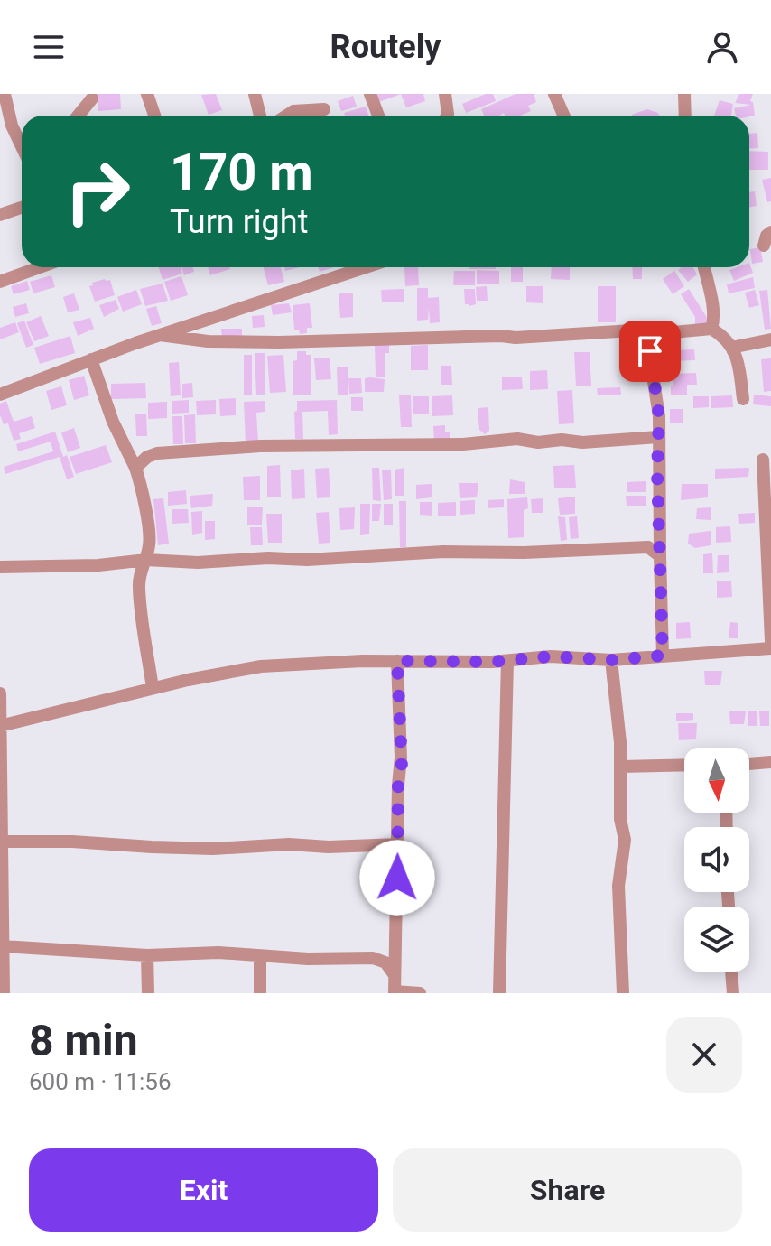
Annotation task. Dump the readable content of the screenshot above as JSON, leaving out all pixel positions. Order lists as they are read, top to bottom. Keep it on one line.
{"north":"bottom","page":{"header":"Routely","turn":["170 m","Turn right"],"heading":["8 min","600 m · 11:56"],"buttons":["Exit","Share"]}}
